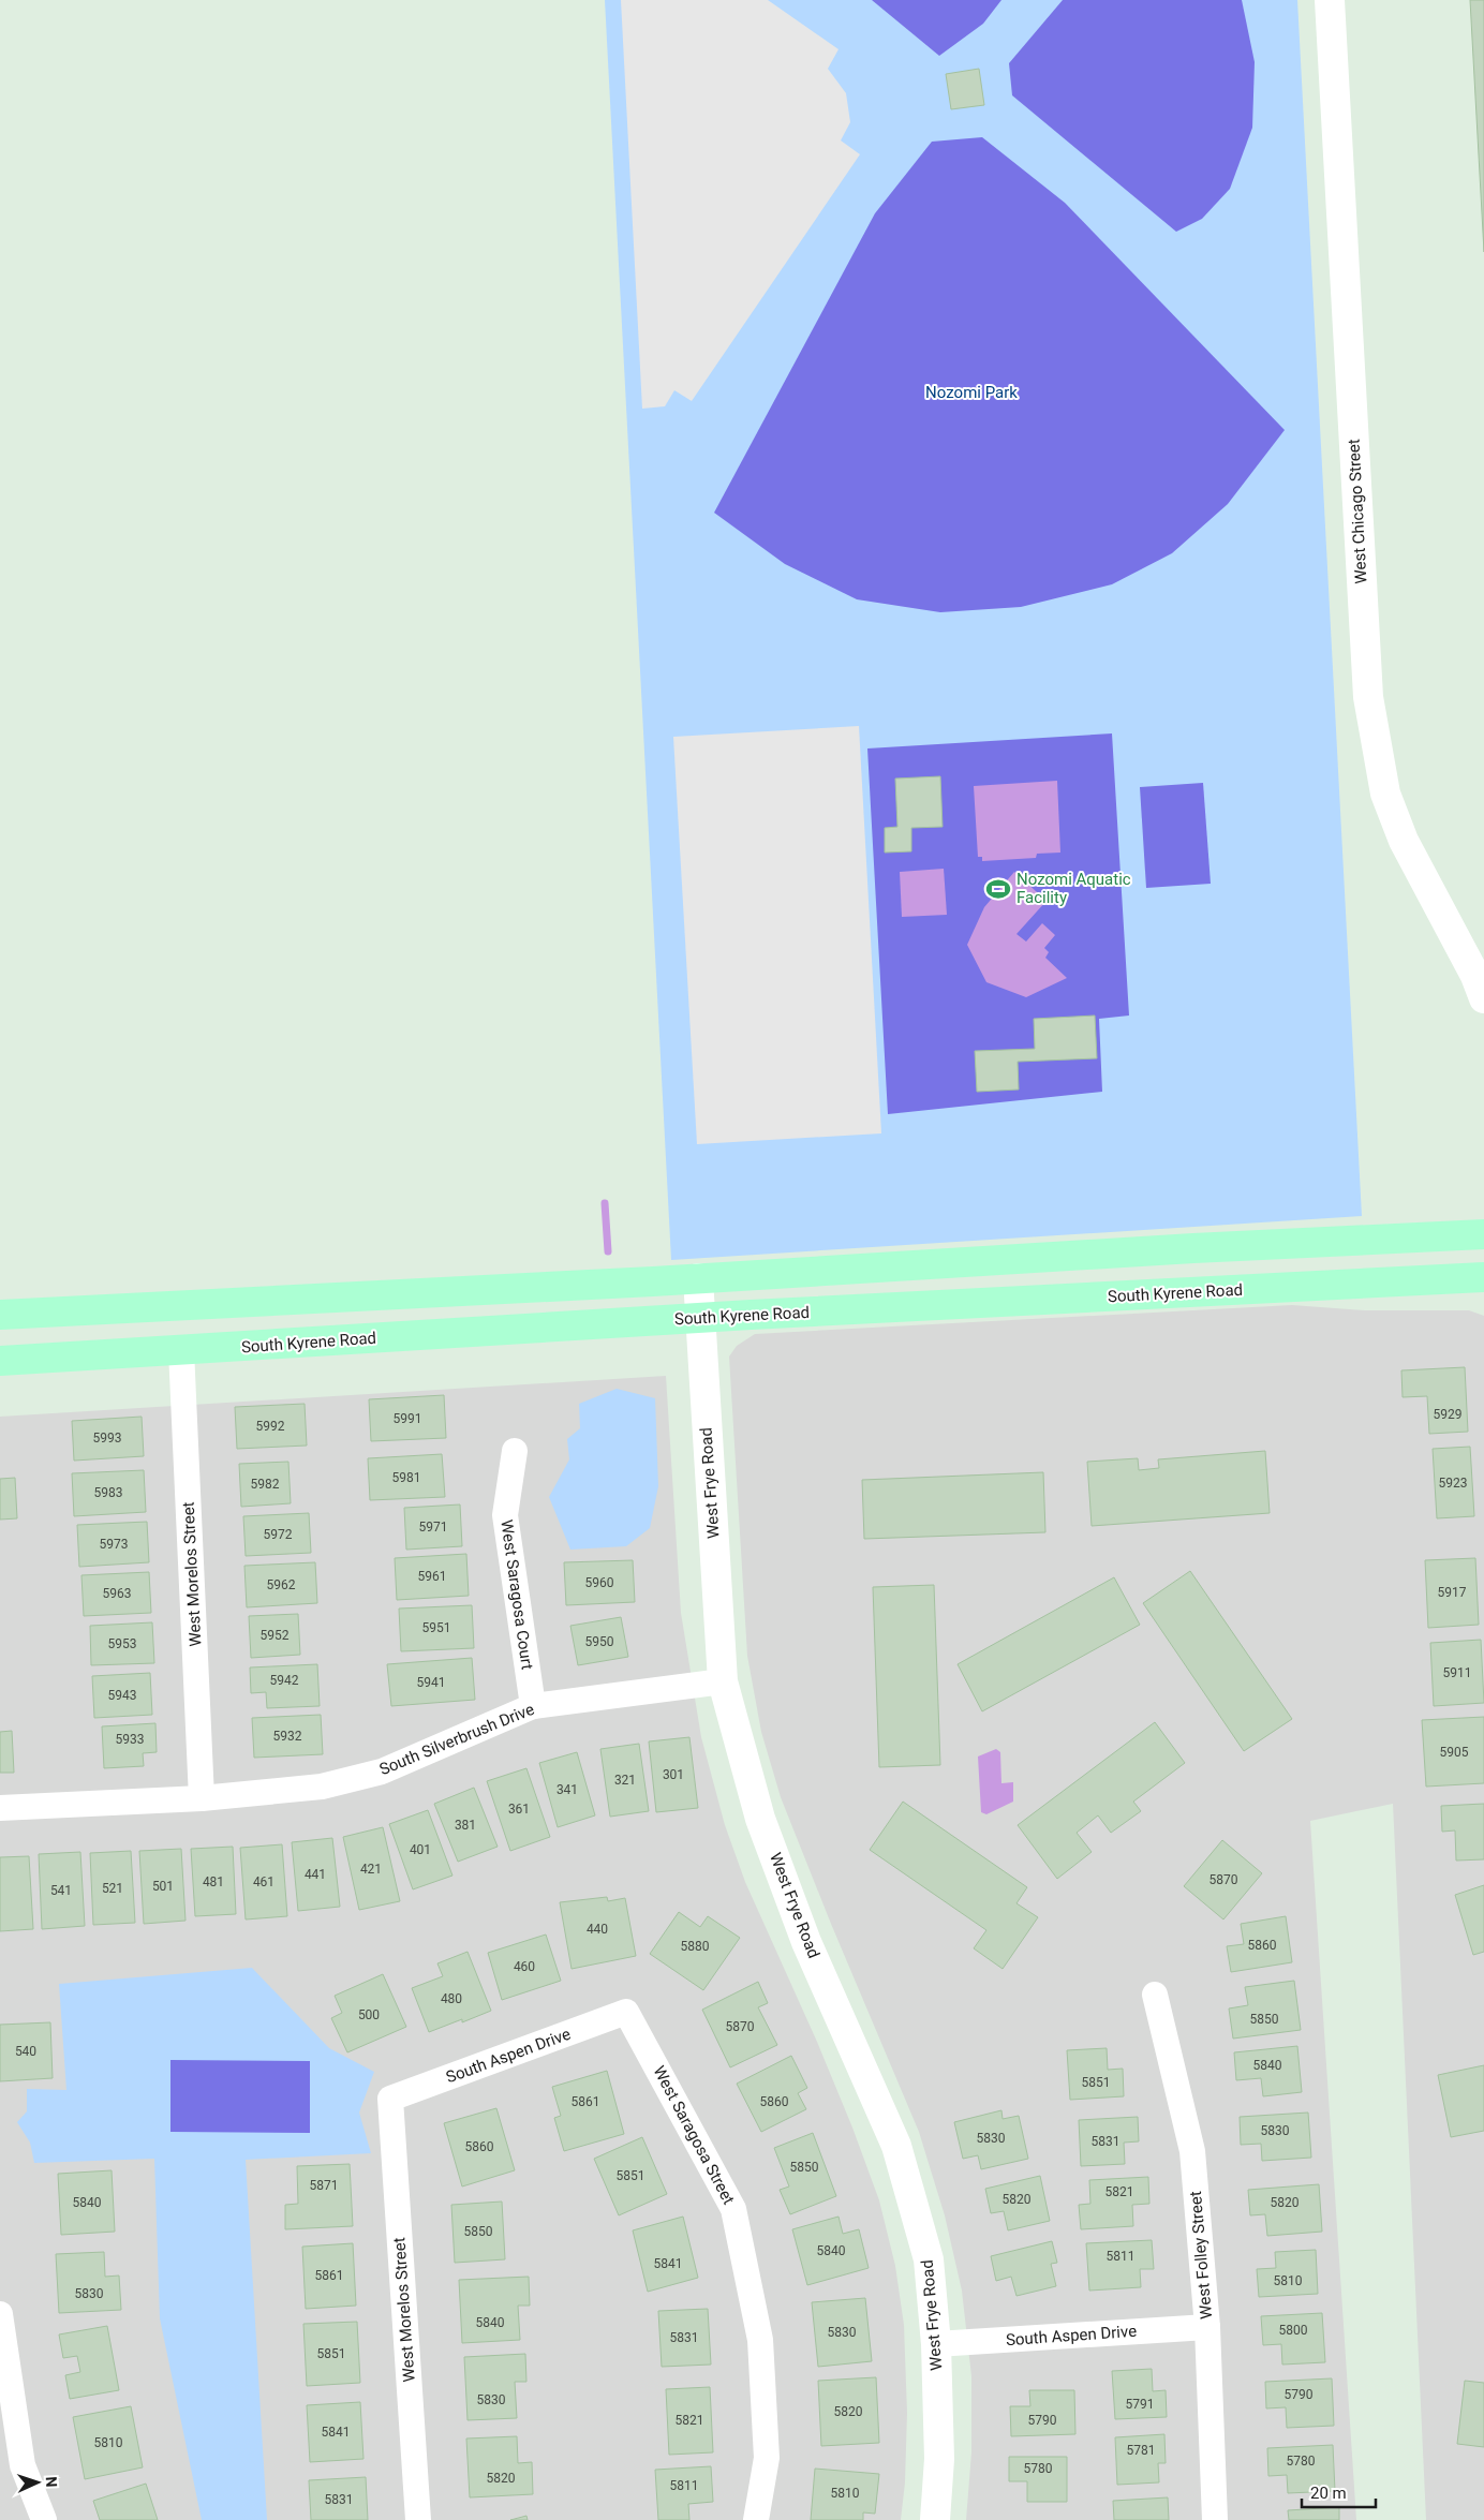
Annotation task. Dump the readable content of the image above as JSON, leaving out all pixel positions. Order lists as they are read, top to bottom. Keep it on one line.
{"streets":{"main road":["South Kyrene Road"],"street":["West Chicago Street","West Frye Road","West Morelos Street","West Saragosa Court","South Silverbrush Drive","South Aspen Drive","West Saragosa Street","West Folley Street"]},"crossings":[["South Kyrene Road","West Frye Road"],["South Kyrene Road","West Morelos Street"],["West Frye Road","South Silverbrush Drive"],["West Frye Road","South Aspen Drive"],["West Morelos Street","South Silverbrush Drive"],["West Morelos Street","South Aspen Drive"],["West Saragosa Court","South Silverbrush Drive"],["South Aspen Drive","West Saragosa Street"],["South Aspen Drive","West Folley Street"]],"parks":["Nozomi Park"],"places":{"sports":["Nozomi Aquatic Facility"]},"house_numbers":["5929","5991","5992","5993","5981","5923","5982","5983","5971","5972","5973","5961","5960","5962","5917","5963","5951","5952","5950","5953","5911","5942","5941","5943","5932","5933","5905","301","321","341","361","381","401","421","441","5870","481","461","501","521","541","440","5860","5880","460","480","500","5850","5870","540","5840","5851","5861","5860","5830","5830","5831","5860","5850","5851","5871","5821","5820","5840","5820","5850","5840","5811","5841","5861","5810","5830","5840","5800","5830","5831","5851","5790","5830","5791","5820","5821","5790","5841","5810","5781","5780","5780","5820","5811","5810","5831"],"scale_bar":"20 m","north":"right"}
